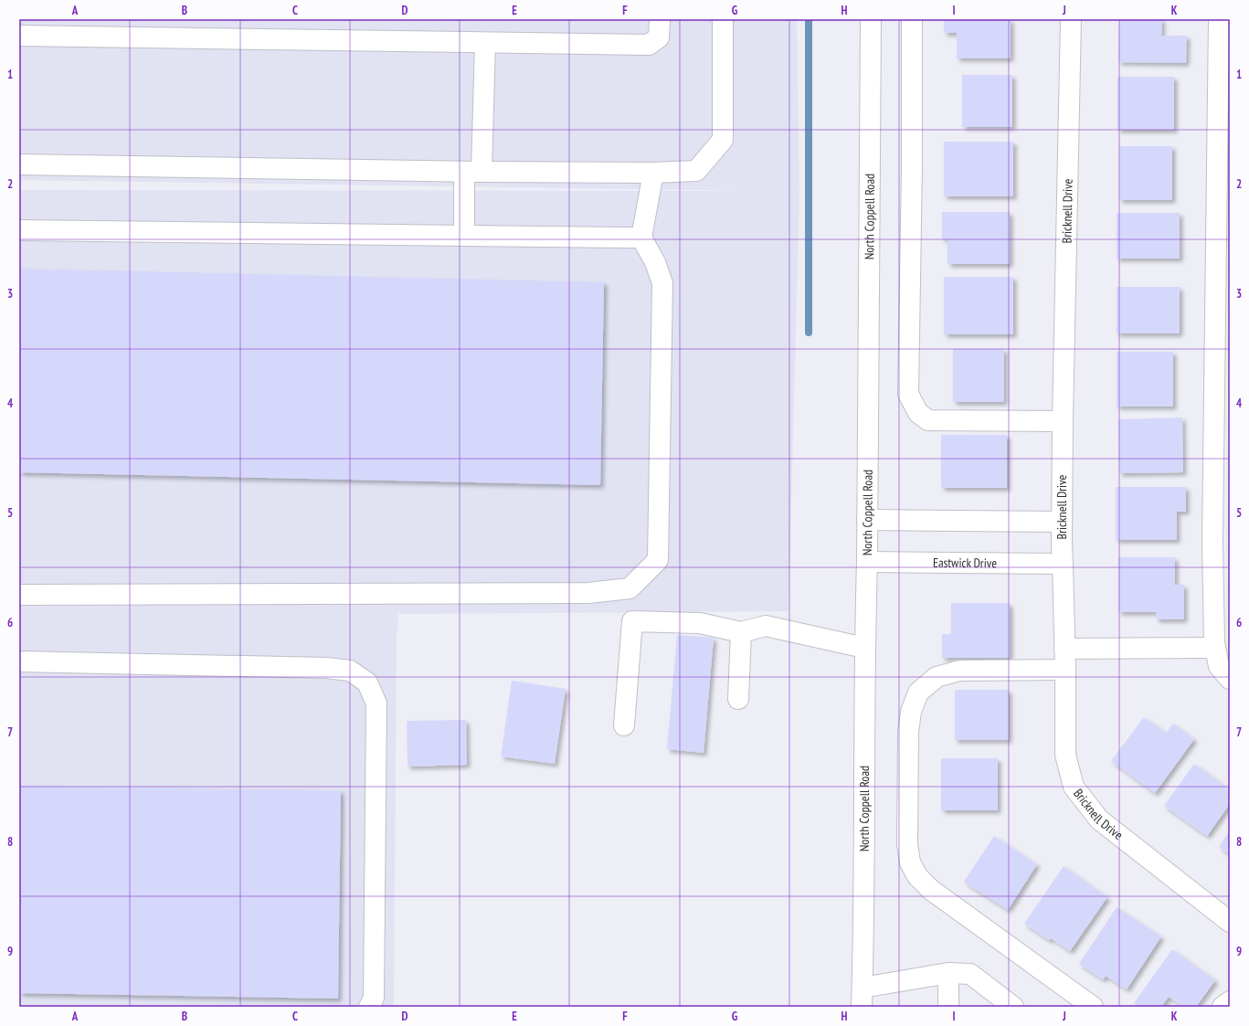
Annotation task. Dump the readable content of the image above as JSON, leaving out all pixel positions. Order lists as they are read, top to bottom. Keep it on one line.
{"streets":{"street":["Bricknell Drive","North Coppell Road","Eastwick Drive"]},"crossings":[["Bricknell Drive","Eastwick Drive"],["North Coppell Road","Eastwick Drive"]],"grid":{"columns":["A","B","C","D","E","F","G","H","I","J","K"],"rows":["1","2","3","4","5","6","7","8","9"]}}
